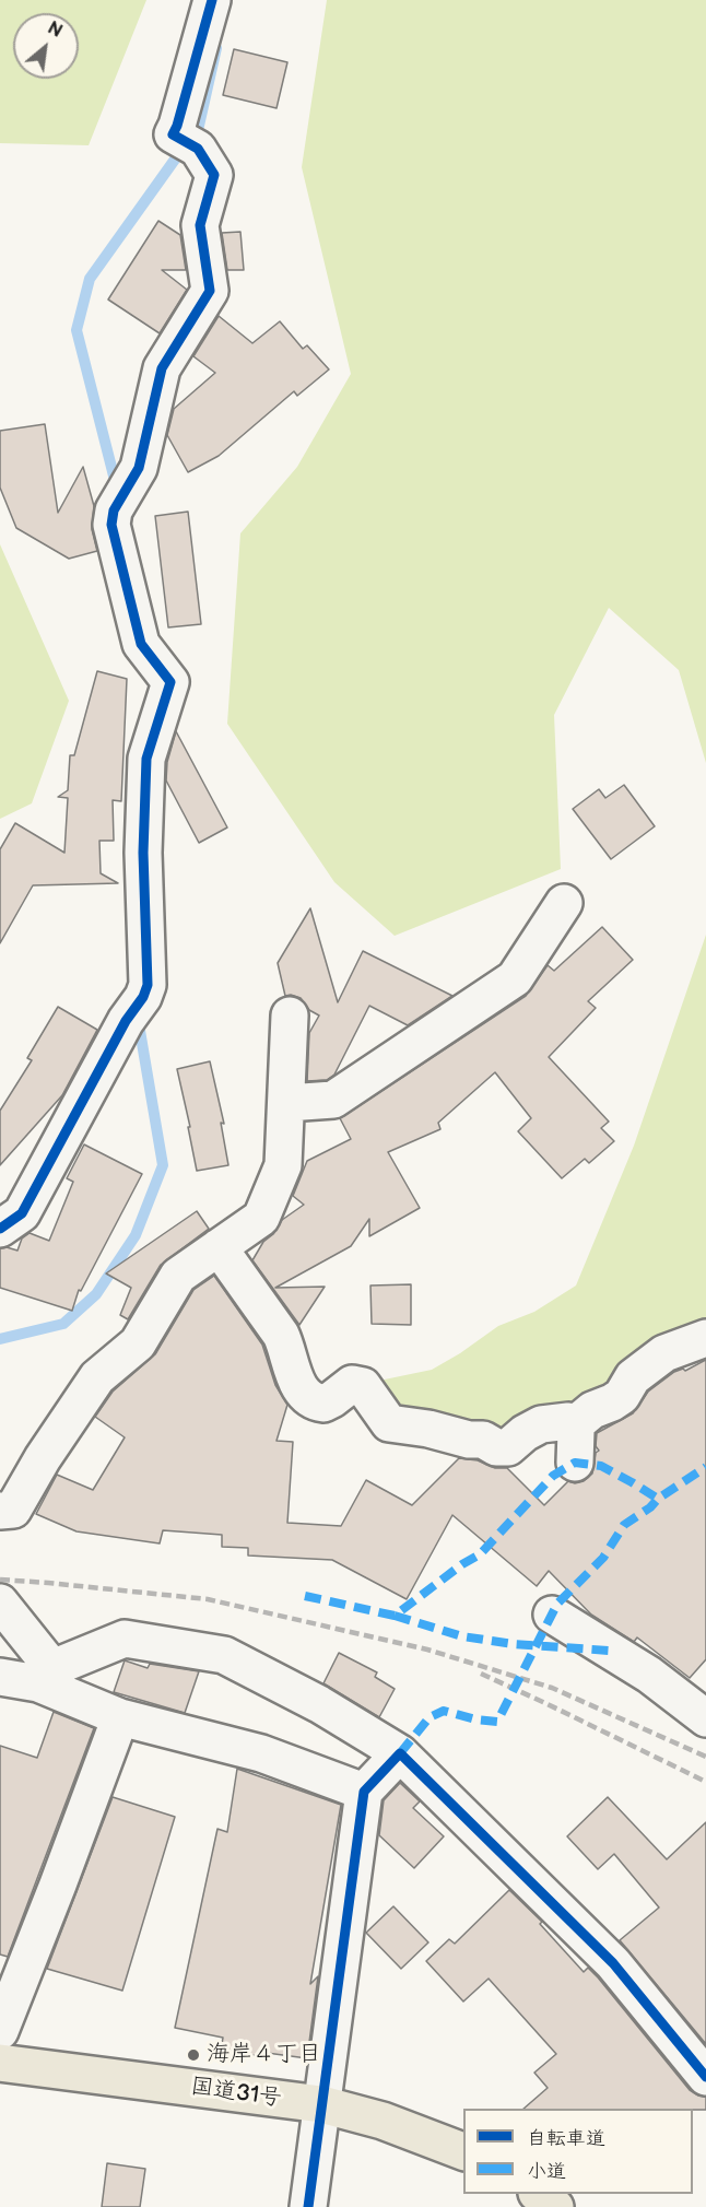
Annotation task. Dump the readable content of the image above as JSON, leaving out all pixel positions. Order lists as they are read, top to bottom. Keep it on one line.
{"streets":{"highway":["国道31号"]},"places":["海岸４丁目"],"legend":["自転車道","小道"],"north":"top right"}
